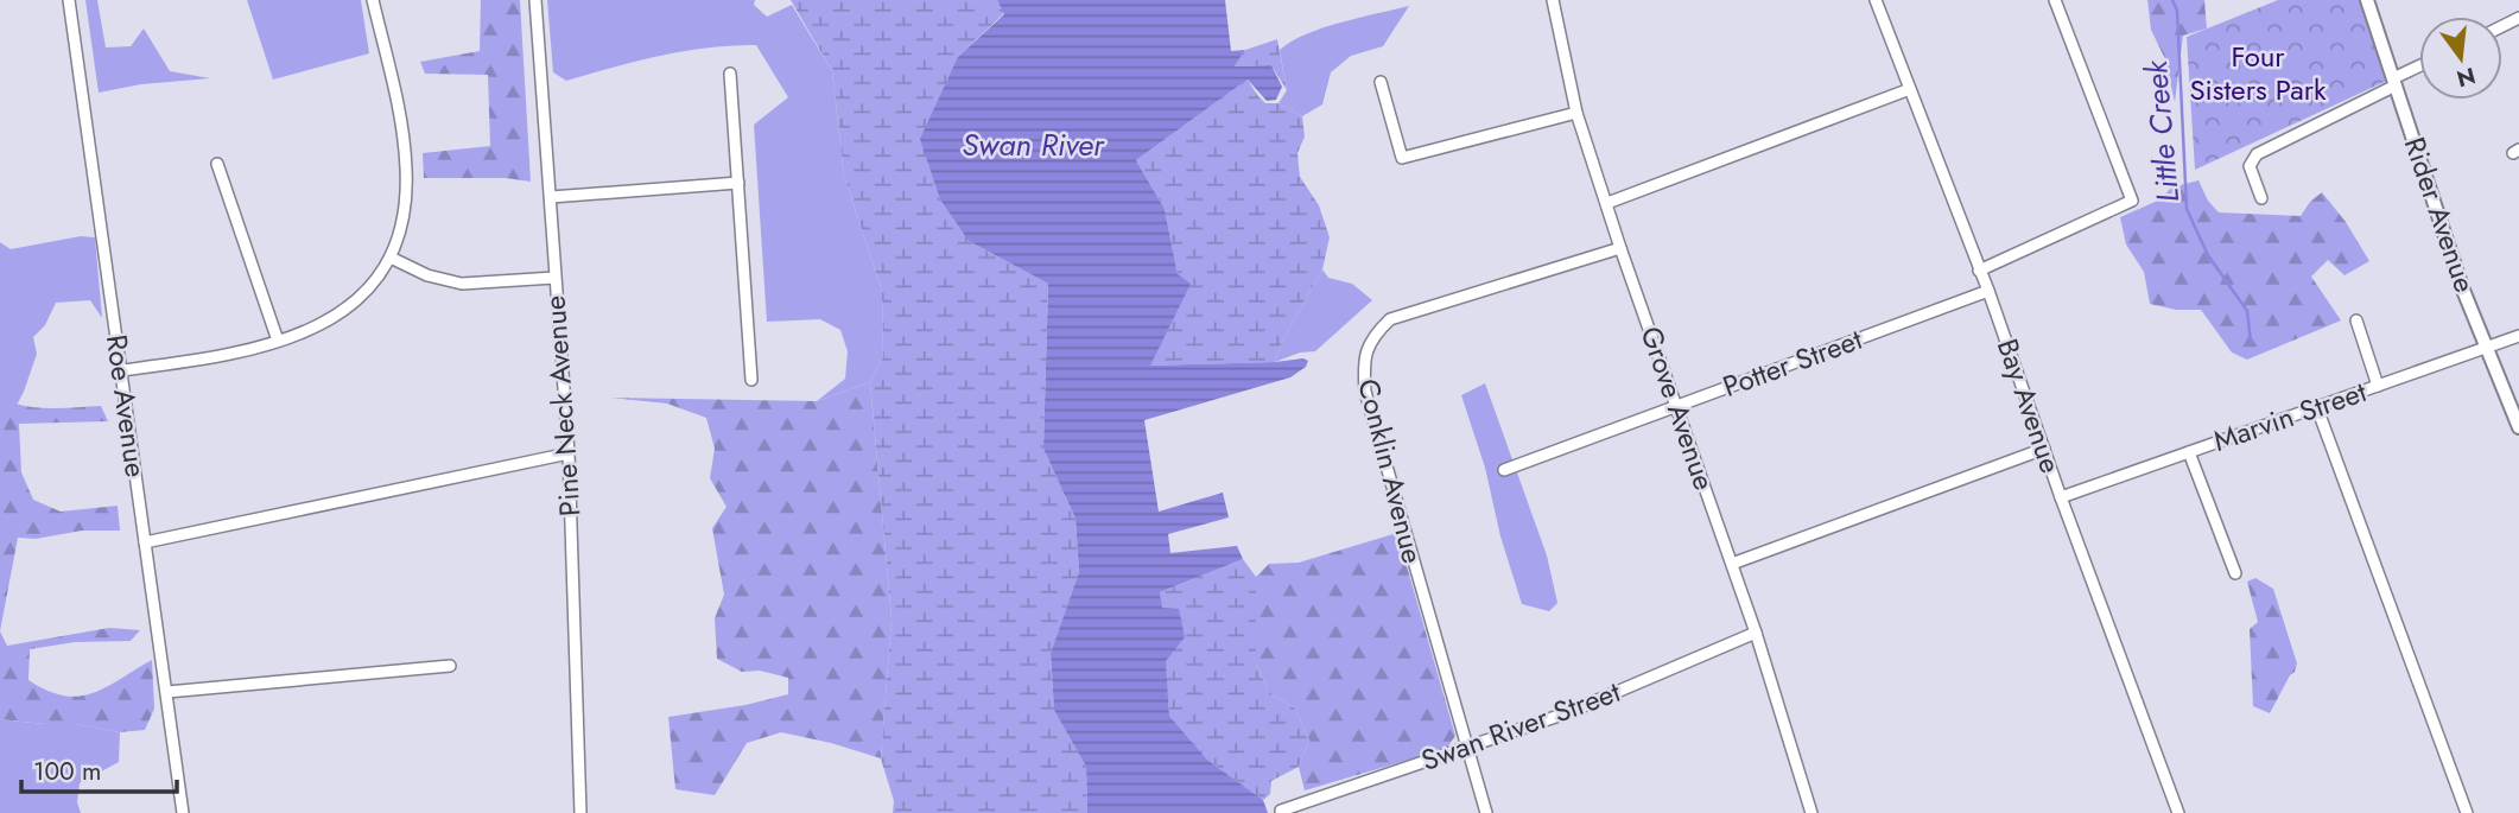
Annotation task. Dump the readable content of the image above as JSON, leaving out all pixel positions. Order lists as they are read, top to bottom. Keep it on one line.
{"streets":{"street":["Rider Avenue","Potter Street","Roe Avenue","Pine Neck Avenue","Bay Avenue","Grove Avenue","Marvin Street","Conklin Avenue","Swan River Street"]},"crossings":[["Rider Avenue","Marvin Street"],["Potter Street","Bay Avenue"],["Potter Street","Grove Avenue"],["Bay Avenue","Marvin Street"],["Grove Avenue","Conklin Avenue"],["Grove Avenue","Swan River Street"],["Conklin Avenue","Swan River Street"]],"water":["Little Creek","Swan River"],"parks":["Four Sisters Park"],"scale_bar":"100 m","north":"bottom"}
